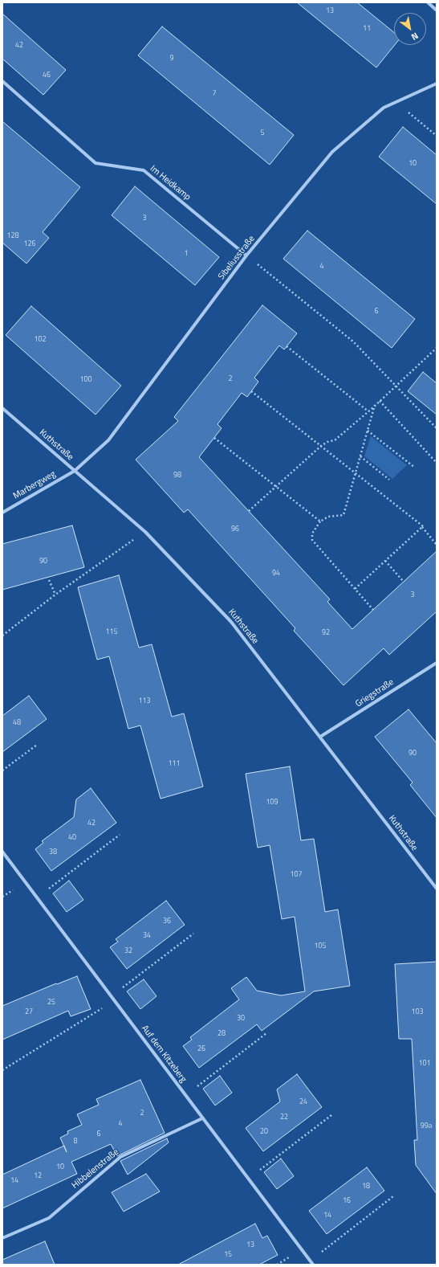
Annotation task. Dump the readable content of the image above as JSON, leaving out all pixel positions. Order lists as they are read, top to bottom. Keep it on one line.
{"streets":{"street":["Im Heidkamp","Sibeliusstraße","Kuthstraße","Marbergweg","Griegstraße","Auf dem Kitzeberg","Hibbelenstraße"]},"crossings":[["Im Heidkamp","Sibeliusstraße"],["Sibeliusstraße","Kuthstraße"],["Sibeliusstraße","Marbergweg"],["Kuthstraße","Marbergweg"],["Kuthstraße","Griegstraße"],["Auf dem Kitzeberg","Hibbelenstraße"]],"house_numbers":["13","11","42","9","46","7","5","10","3","128","126","1","4","6","102","2","100","98","96","90","94","3","115","92","113","48","90","111","109","42","40","38","107","36","34","105","32","25","27","103","30","28","26","101","24","2","22","4","99a","20","6","8","10","12","14","18","16","14","13","15"],"north":"bottom right"}
